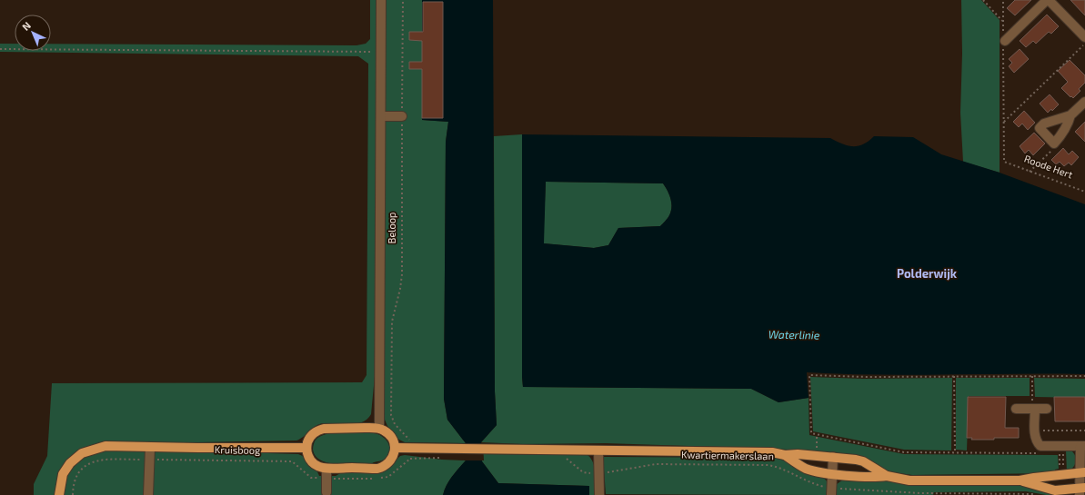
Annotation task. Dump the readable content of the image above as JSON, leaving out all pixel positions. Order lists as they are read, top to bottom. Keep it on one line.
{"streets":{"main road":["Kruisboog","Kwartiermakerslaan"],"street":["Beloop"],"path":["Roode Hert"]},"crossings":[["Beloop","Kwartiermakerslaan"]],"districts":["Polderwijk"],"water":["Waterlinie"],"north":"top left"}
